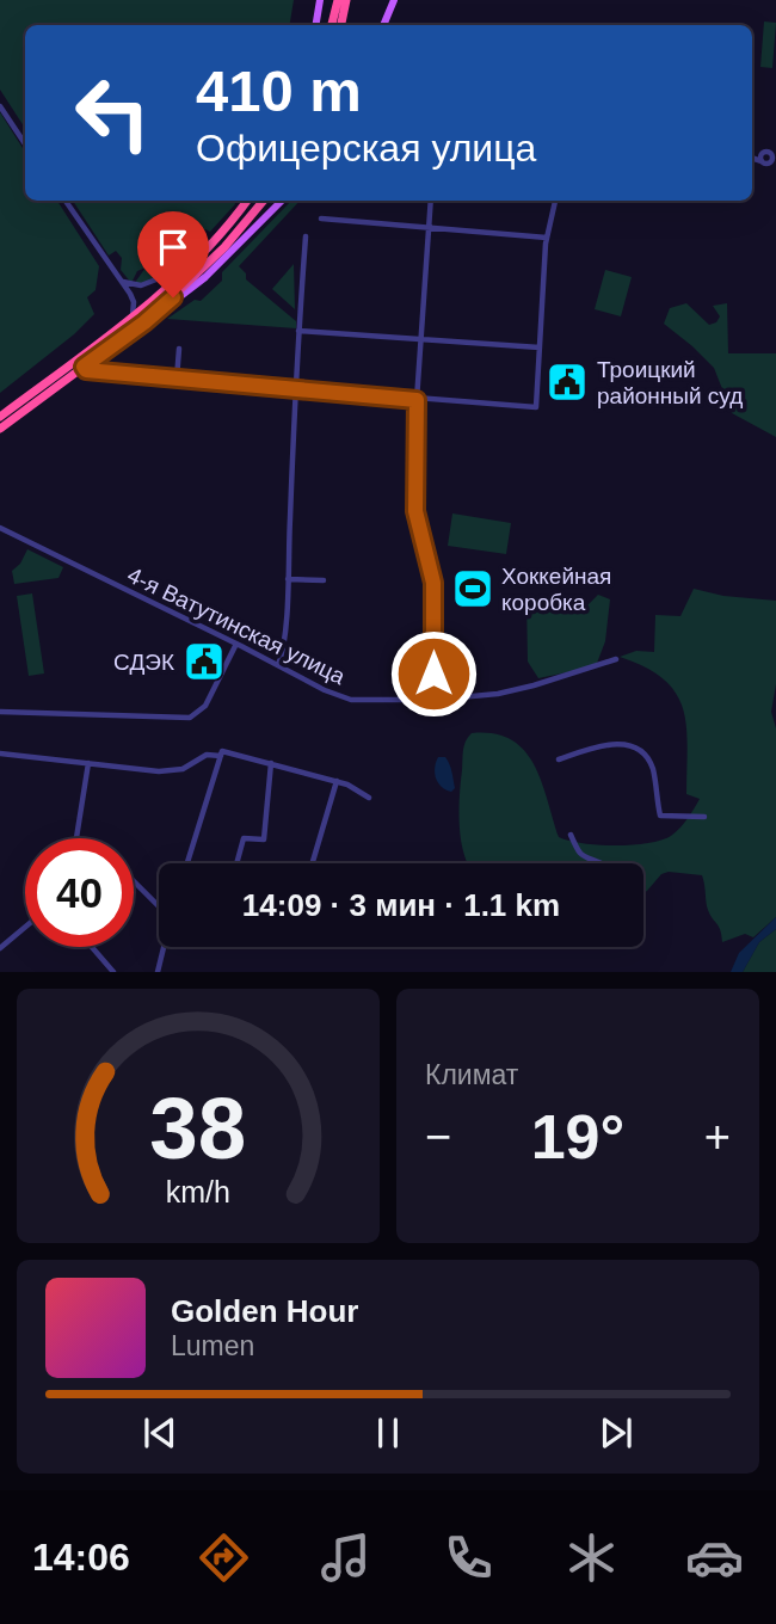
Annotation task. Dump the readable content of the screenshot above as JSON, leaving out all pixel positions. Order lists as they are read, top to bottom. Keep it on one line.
{"streets":{"street":["4-я Ватутинская улица"]},"places":{"public building":["Троицкий районный суд","СДЭК"],"sports":["Хоккейная коробка"]},"page":{"turn":["410 m","Офицерская улица"],"limit":"40","trip":"14:09 · 3 мин · 1.1 km","tile":"Климат","heat":["−","19°","+"],"song":["Golden Hour","Lumen"],"tabs":"14:06","gauge":["38","km/h"]}}
